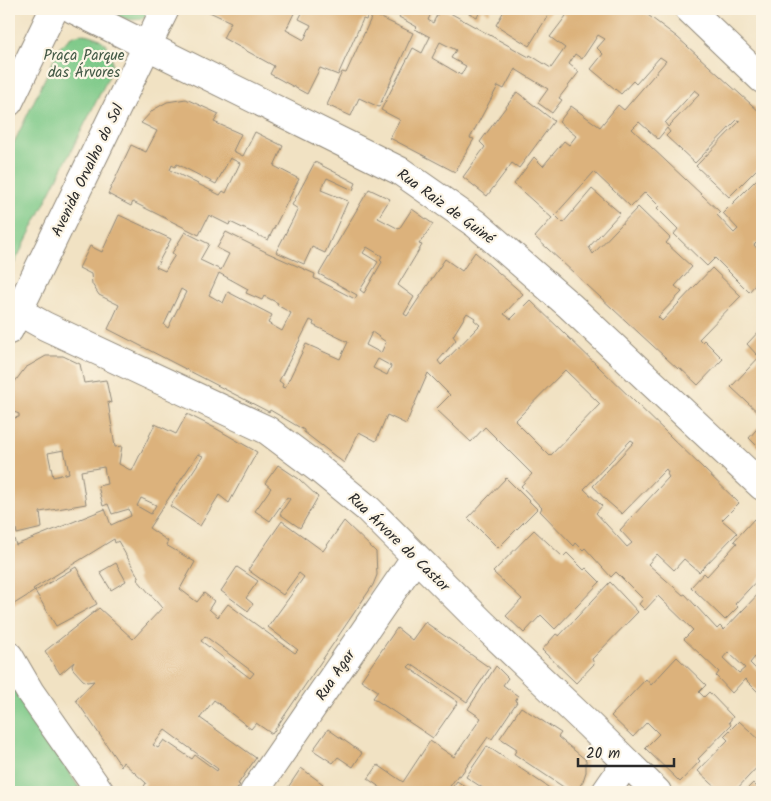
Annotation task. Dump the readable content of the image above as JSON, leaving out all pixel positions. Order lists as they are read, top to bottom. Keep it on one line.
{"streets":{"street":["Avenida Orvalho do Sol","Rua Raiz de Guiné","Rua Árvore do Castor","Rua Agar"]},"crossings":[["Avenida Orvalho do Sol","Rua Raiz de Guiné"],["Avenida Orvalho do Sol","Rua Árvore do Castor"],["Rua Árvore do Castor","Rua Agar"]],"parks":["Praça Parque das Árvores"],"scale_bar":"20 m"}
